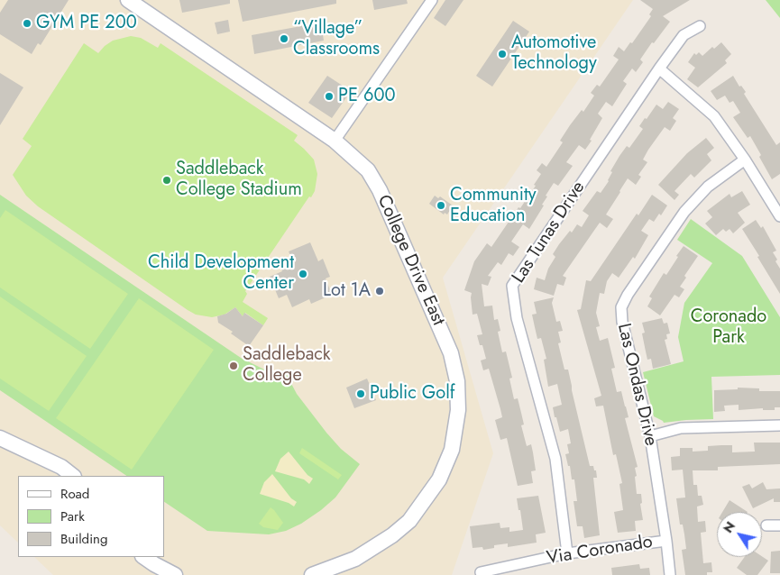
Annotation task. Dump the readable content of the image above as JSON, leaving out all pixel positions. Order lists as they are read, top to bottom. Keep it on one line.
{"streets":{"street":["Las Tunas Drive","College Drive East","Las Ondas Drive","Via Coronado"]},"crossings":[["Las Tunas Drive","Via Coronado"],["Las Ondas Drive","Via Coronado"]],"parks":["Coronado Park"],"places":["GYM PE 200","“Village” Classrooms","Automotive Technology","PE 600","Saddleback College Stadium","Community Education","Child Development Center","Lot 1A","Saddleback College","Public Golf"],"legend":["Road","Park","Building"],"north":"top left"}
